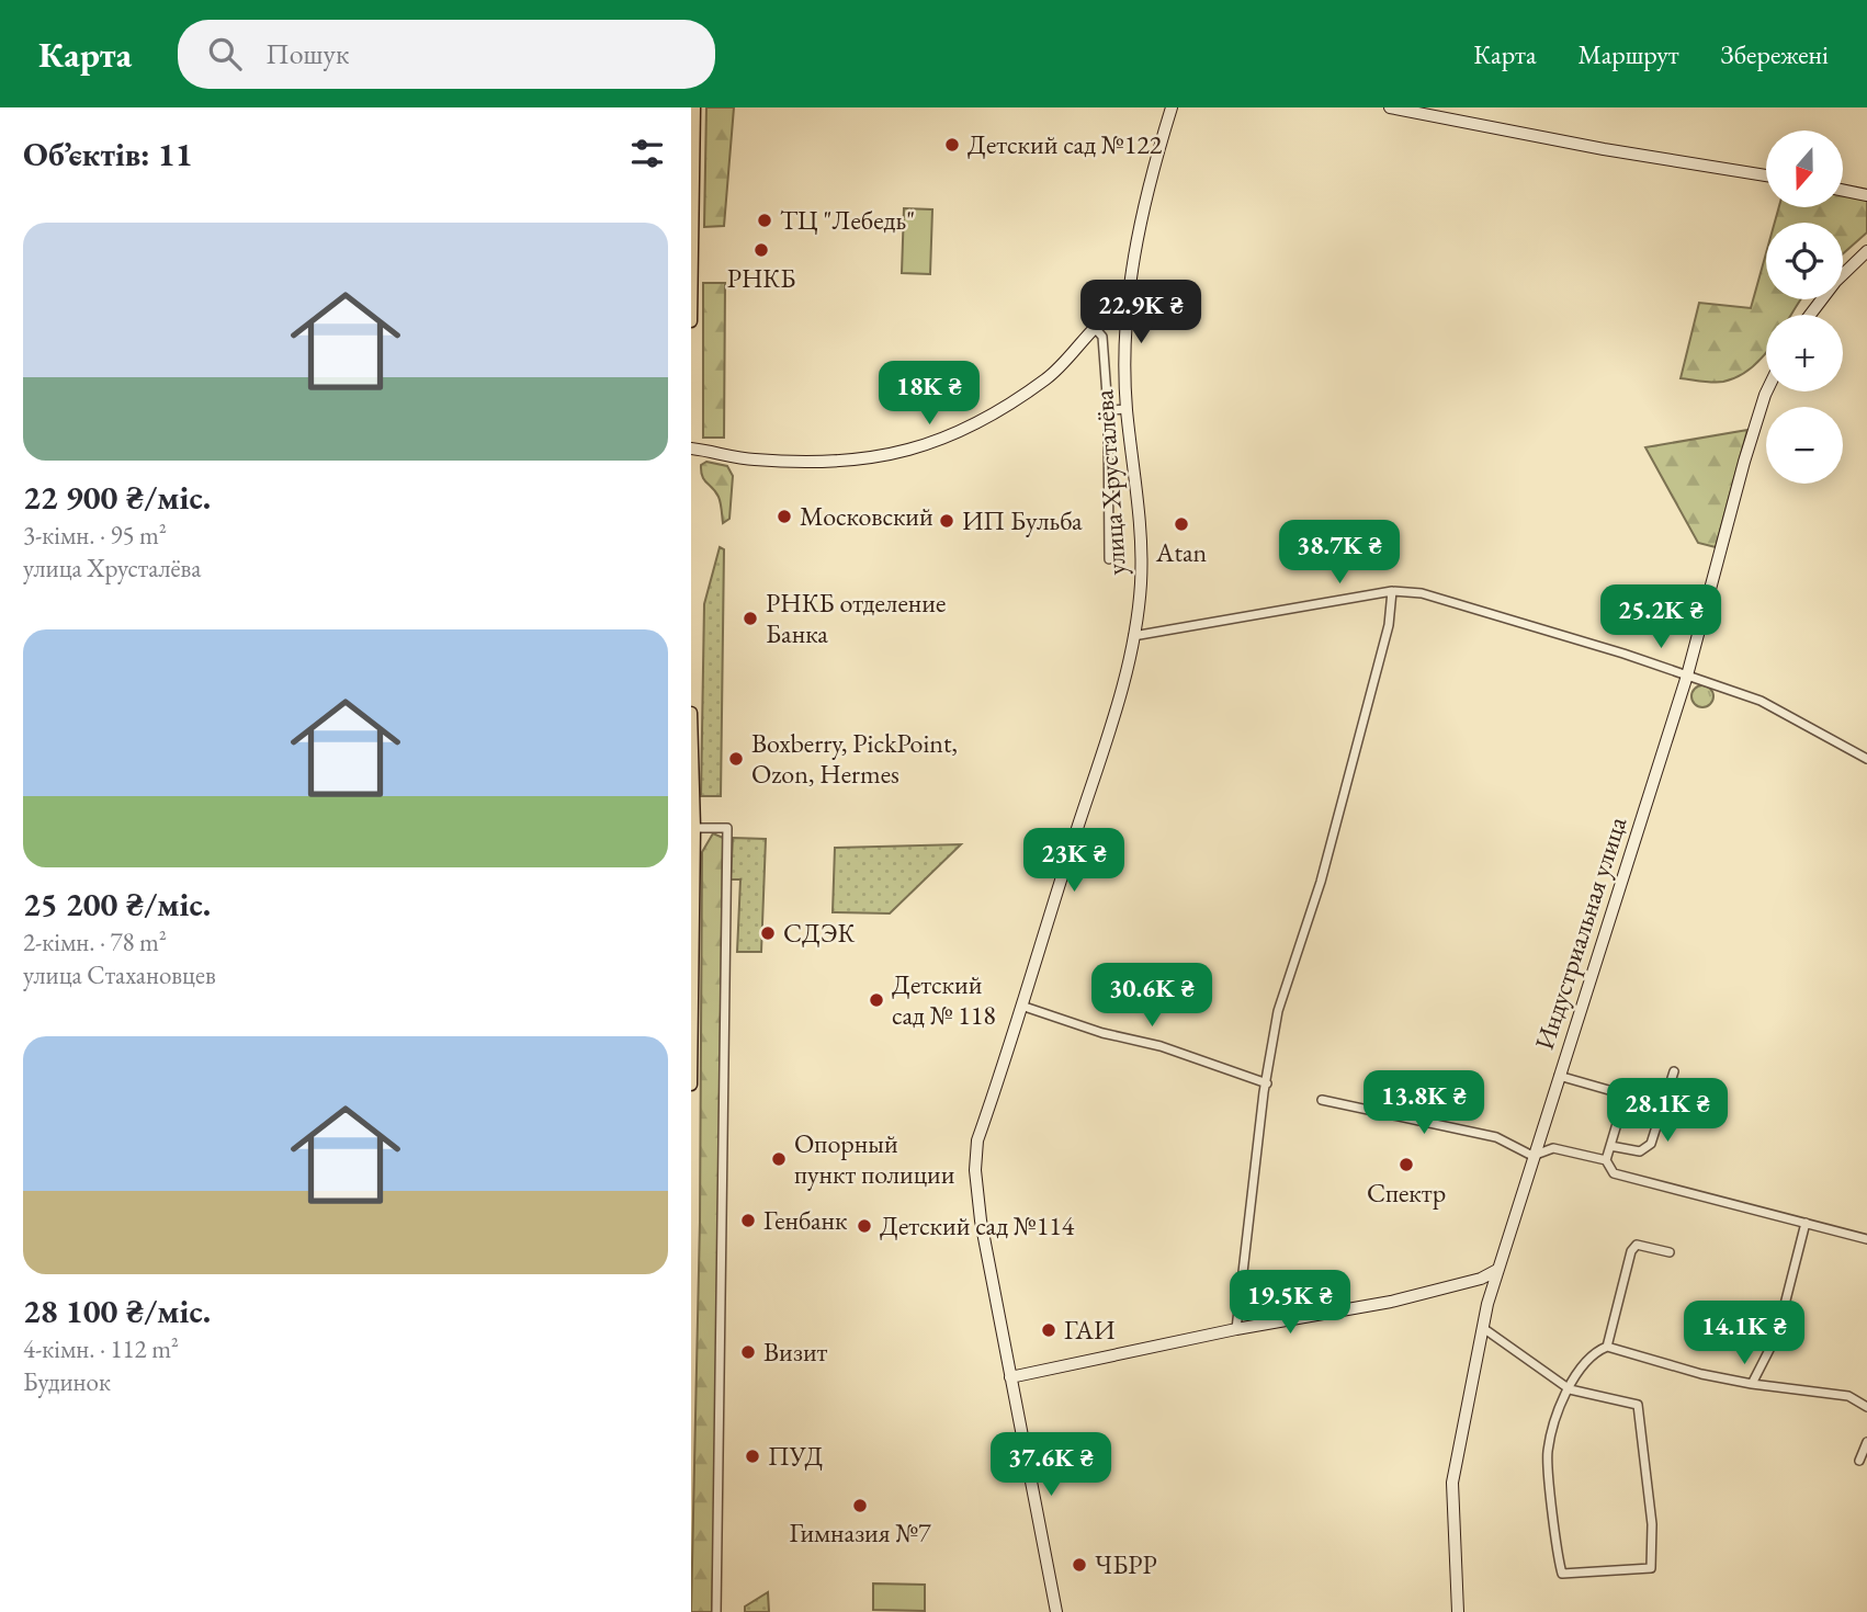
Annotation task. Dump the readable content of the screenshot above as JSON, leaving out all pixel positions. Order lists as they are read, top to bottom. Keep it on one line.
{"streets":{"main road":["улица Хрусталёва","Индустриальная улица"]},"places":["Детский сад №122","ТЦ \"Лебедь\"","РНКБ","Московский","ИП Бульба","Atan","РНКБ отделение Банка","Boxberry, PickPoint, Ozon, Hermes","СДЭК","Детский сад № 118","Опорный пункт полиции","Спектр","Генбанк","Детский сад №114","ГАИ","Визит","ПУД","Гимназия №7","ЧБРР"],"north":"bottom","page":{"header":"Карта","search":"Пошук","nav":["Карта","Маршрут","Збережені"],"heading":"Об’єктів: 11","map_buttons":["+","−"],"list":[{"name":"22 900 ₴/міс.","note":"3-кімн. · 95 m² · улица Хрусталёва"},{"name":"25 200 ₴/міс.","note":"2-кімн. · 78 m² · улица Стахановцев"},{"name":"28 100 ₴/міс.","note":"4-кімн. · 112 m² · Будинок"}],"price":["22.9K ₴","18K ₴","38.7K ₴","25.2K ₴","23K ₴","30.6K ₴","13.8K ₴","28.1K ₴","19.5K ₴","14.1K ₴","37.6K ₴"]}}
